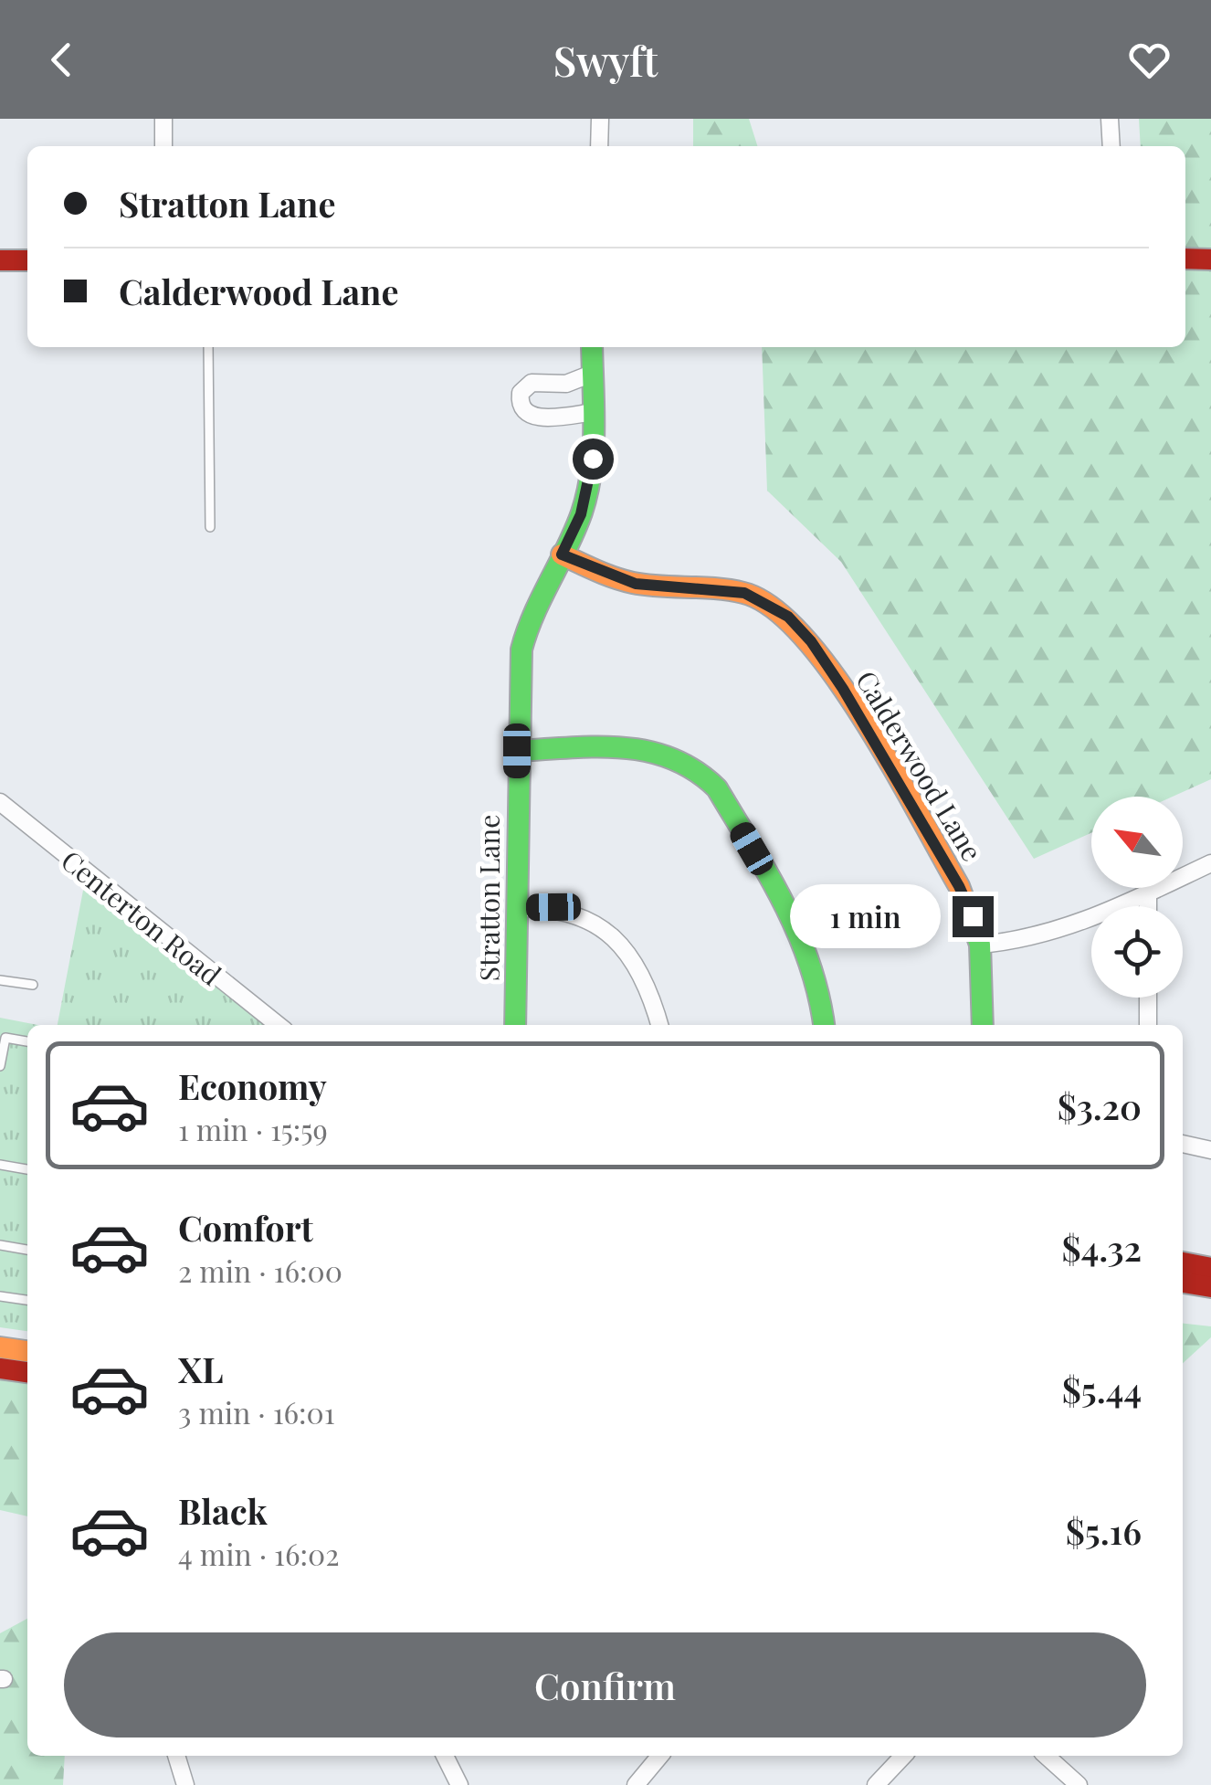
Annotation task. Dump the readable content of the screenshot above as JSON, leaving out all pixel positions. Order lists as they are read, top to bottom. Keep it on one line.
{"streets":{"street":["Calderwood Lane","Stratton Lane","Centerton Road"]},"crossings":[["Calderwood Lane","Stratton Lane"]],"north":"top left","page":{"header":"Swyft","banner":["Stratton Lane","Calderwood Lane"],"bubble":"1 min","list":[{"name":"Economy","note":"1 min · 15:59","value":"$3.20"},{"name":"Comfort","note":"2 min · 16:00","value":"$4.32"},{"name":"XL","note":"3 min · 16:01","value":"$5.44"},{"name":"Black","note":"4 min · 16:02","value":"$5.16"}],"buttons":"Confirm"}}
